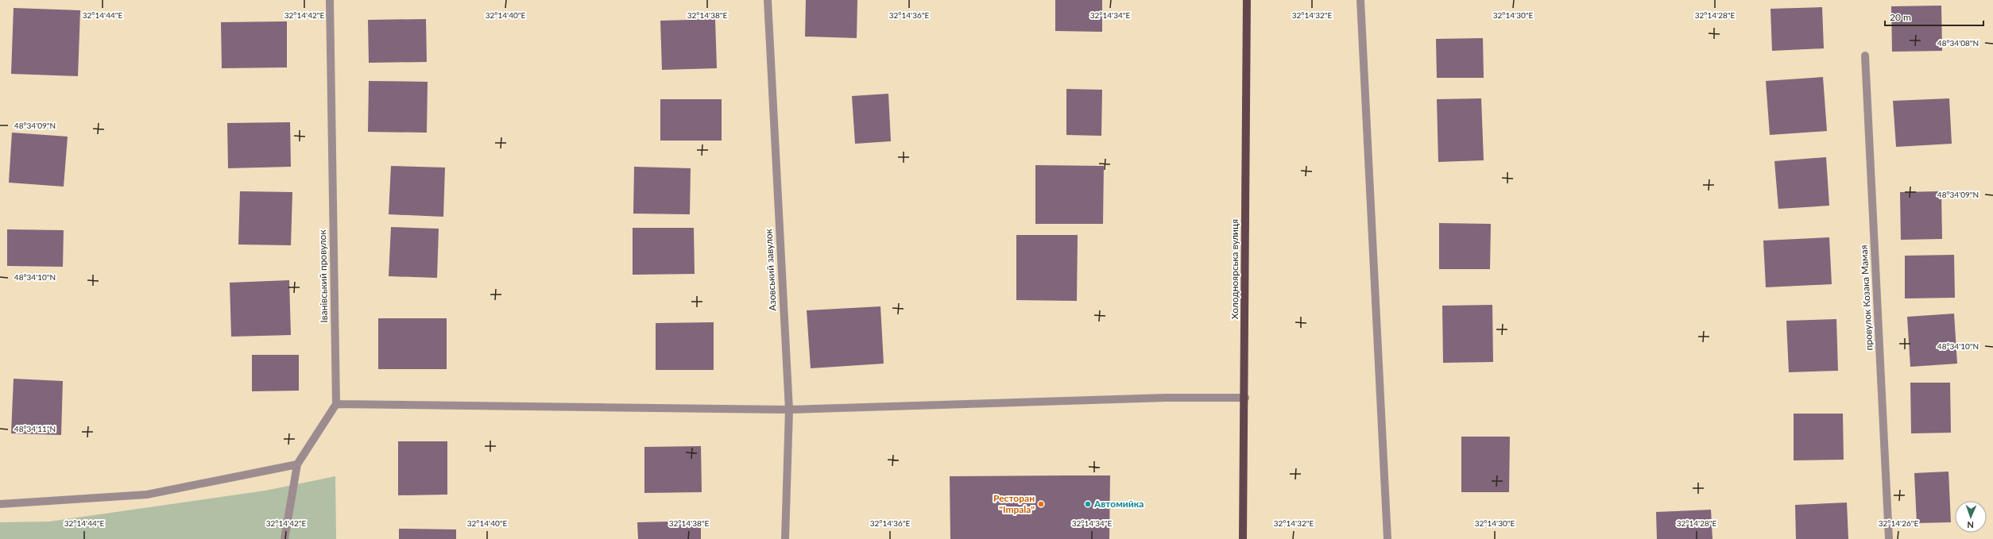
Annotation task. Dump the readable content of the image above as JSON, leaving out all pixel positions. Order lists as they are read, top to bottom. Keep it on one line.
{"streets":{"main road":["Холодноярська вулиця"],"street":["Азовський завулок","Іванівський провулок","провулок Козака Мамая"]},"places":["Ресторан \"Impala\"","Автомийка"],"scale_bar":"20 m","north":"bottom","coordinates":["32°14'44\"E","32°14'42\"E","32°14'40\"E","32°14'38\"E","32°14'36\"E","32°14'34\"E","32°14'32\"E","32°14'30\"E","32°14'28\"E","48°34'08\"N","48°34'09\"N","48°34'10\"N","48°34'11\"N","32°14'26\"E"]}
